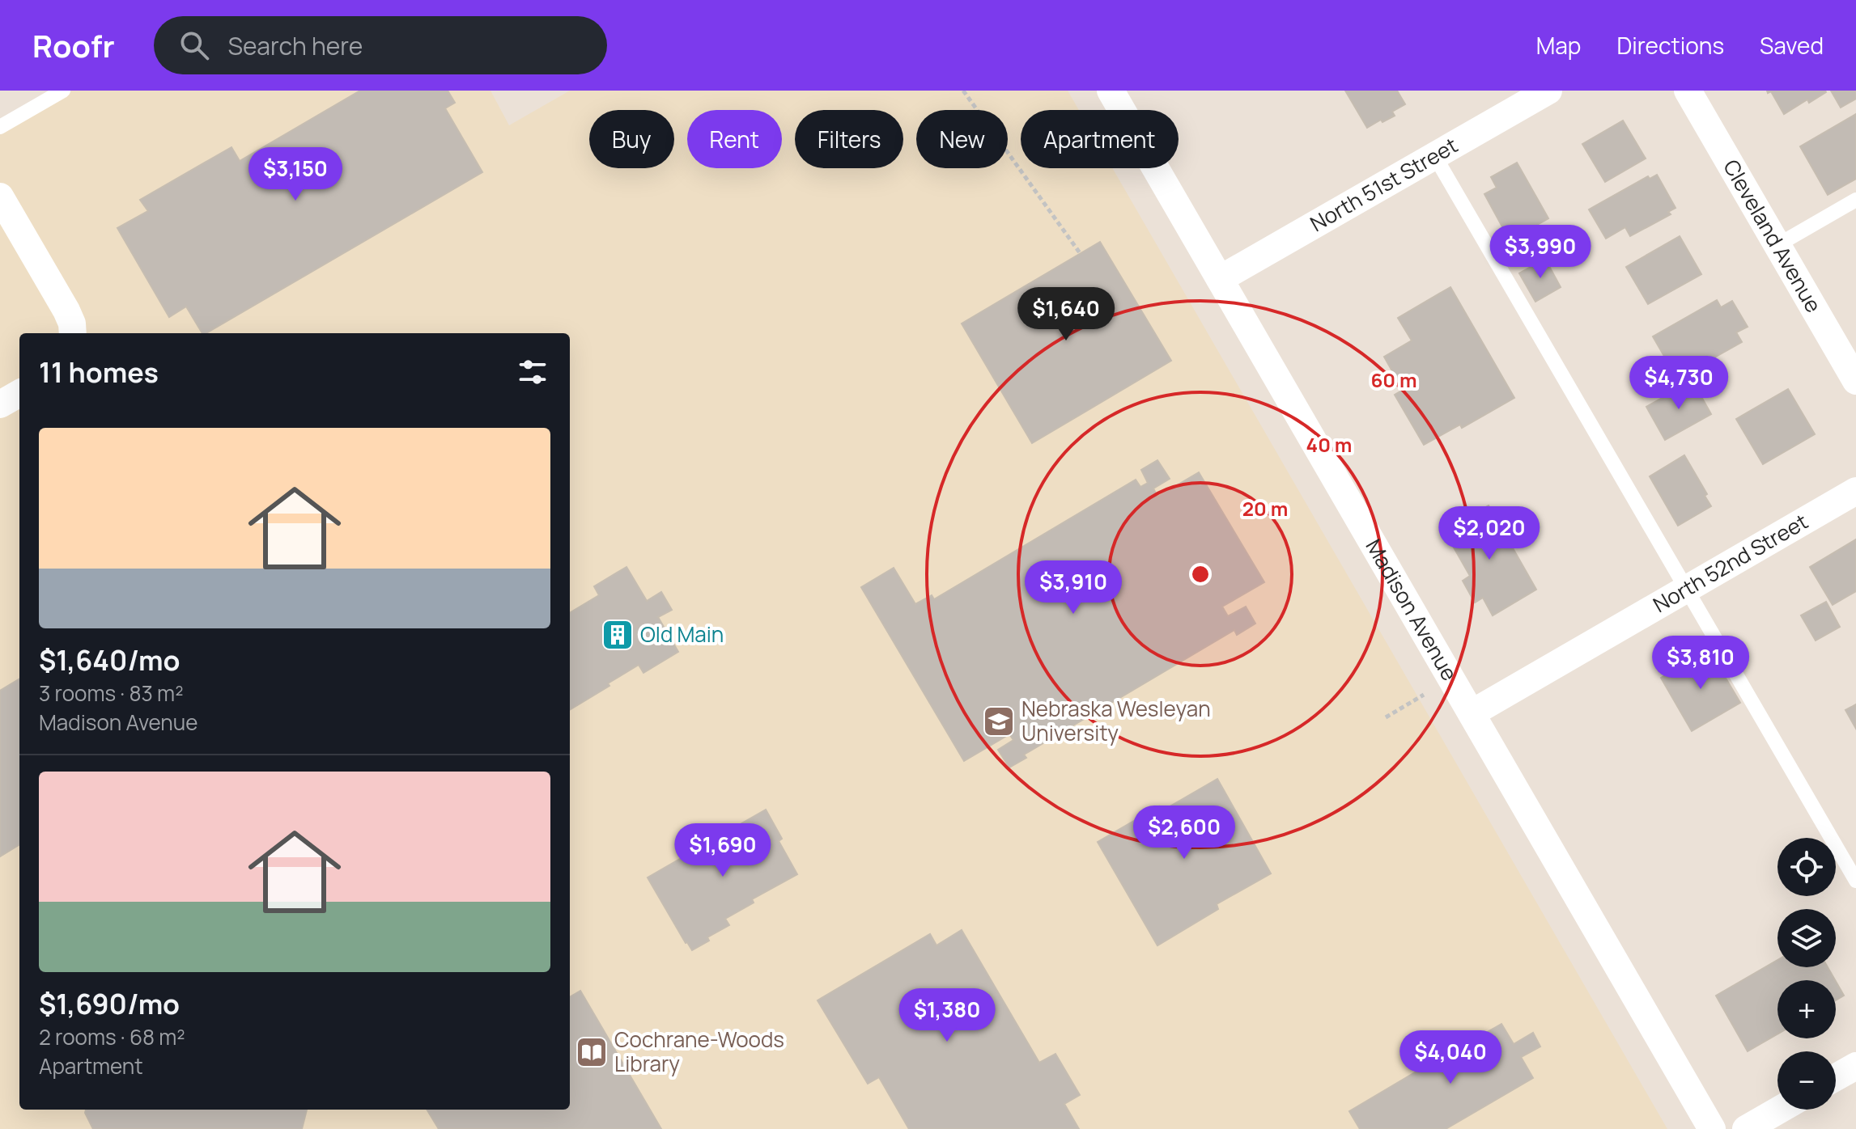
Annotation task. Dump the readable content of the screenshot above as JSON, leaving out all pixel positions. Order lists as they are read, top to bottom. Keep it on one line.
{"streets":{"street":["North 51st Street","Cleveland Avenue","North 52nd Street","Madison Avenue"]},"crossings":[["North 51st Street","Madison Avenue"],["North 52nd Street","Madison Avenue"]],"places":{"building":["Old Main"],"school or university":["Nebraska Wesleyan University"],"library":["Cochrane-Woods Library"]},"page":{"header":"Roofr","search":"Search here","nav":["Map","Directions","Saved"],"chip":["Buy","Rent","Filters","New","Apartment"],"price":["$3,150","$3,990","$1,640","$4,730","$2,020","$3,910","$3,810","$2,600","$1,690","$1,380","$4,040"],"heading":"11 homes","list":[{"name":"$1,640/mo","note":"3 rooms · 83 m² · Madison Avenue"},{"name":"$1,690/mo","note":"2 rooms · 68 m² · Apartment"}],"map_buttons":["+","−"]},"rings":["60 m","40 m","20 m"]}
